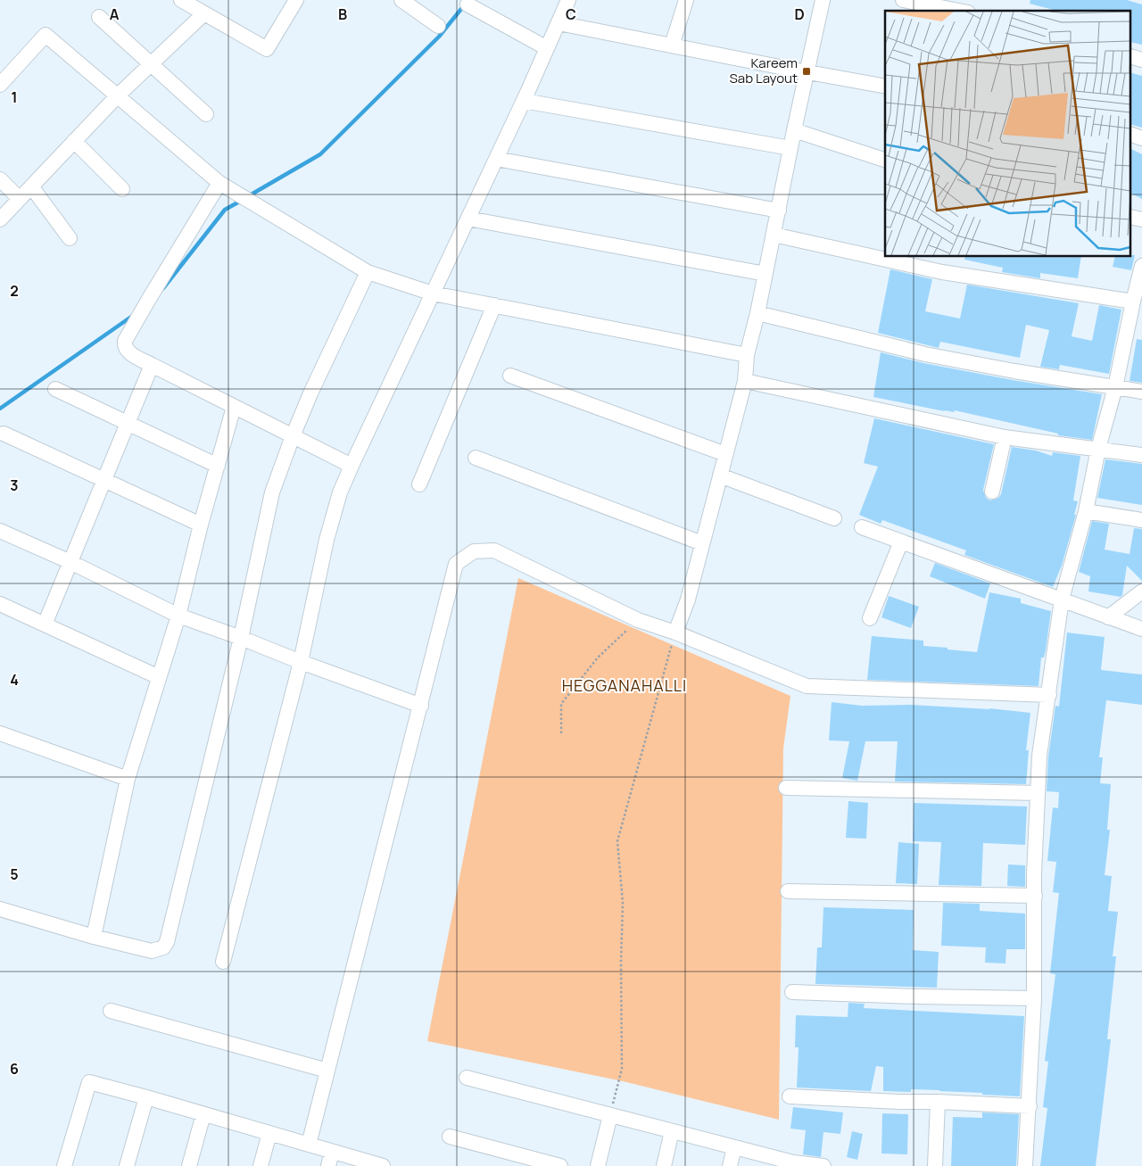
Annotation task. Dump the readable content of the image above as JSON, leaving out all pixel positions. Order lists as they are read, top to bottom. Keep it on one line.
{"districts":["HEGGANAHALLI"],"places":{"transit":["Kareem Sab Layout"]},"grid":{"columns":["A","B","C","D"],"rows":["1","2","3","4","5","6"]}}
